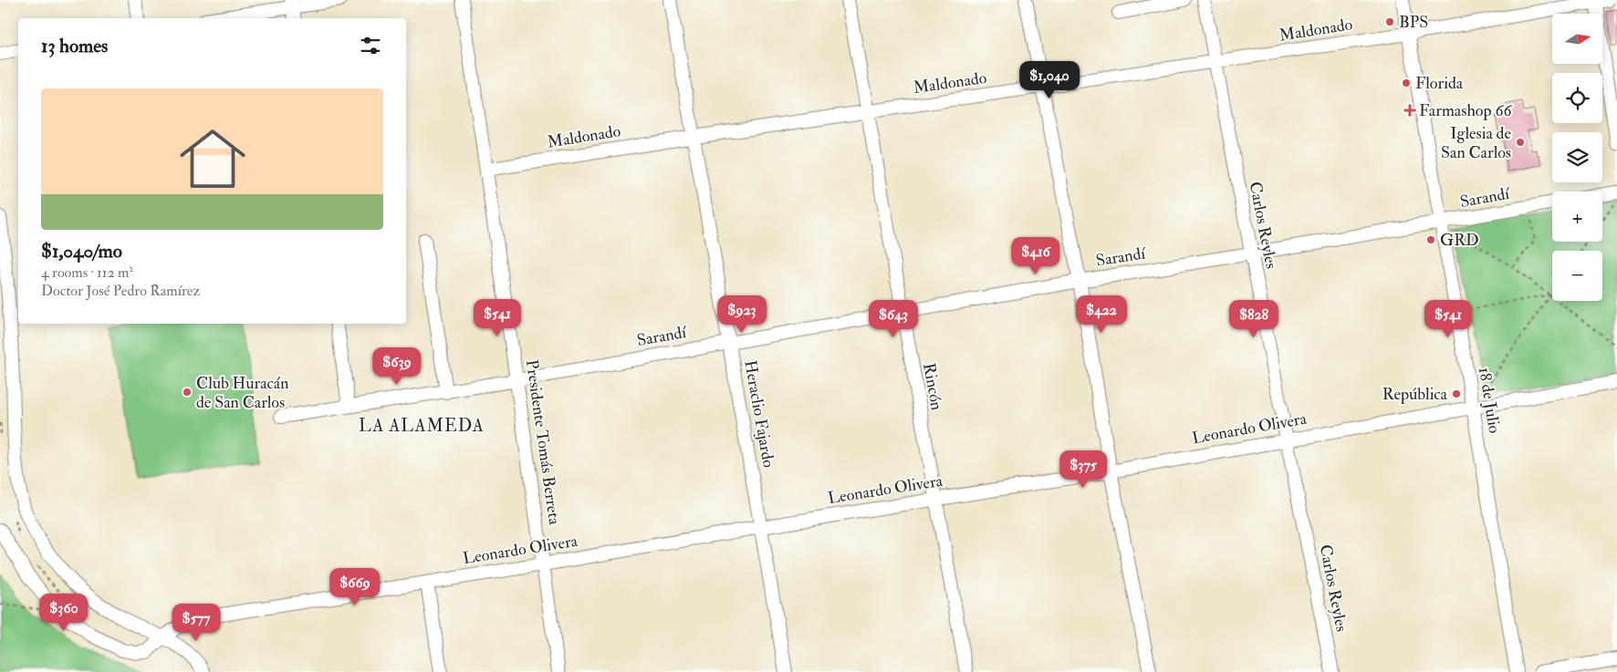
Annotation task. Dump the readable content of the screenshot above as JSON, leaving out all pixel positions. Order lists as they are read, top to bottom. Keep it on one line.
{"streets":{"street":["Maldonado","Sarandí","Carlos Reyles","Rincón","18 de Julio","Heraclio Fajardo","Leonardo Olivera","Presidente Tomás Berreta"]},"crossings":[["Maldonado","Carlos Reyles"],["Maldonado","Rincón"],["Maldonado","18 de Julio"],["Maldonado","Heraclio Fajardo"],["Maldonado","Presidente Tomás Berreta"],["Sarandí","Carlos Reyles"],["Sarandí","Rincón"],["Sarandí","18 de Julio"],["Sarandí","Heraclio Fajardo"],["Sarandí","Presidente Tomás Berreta"],["Carlos Reyles","Leonardo Olivera"],["Rincón","Leonardo Olivera"],["18 de Julio","Leonardo Olivera"],["Heraclio Fajardo","Leonardo Olivera"],["Leonardo Olivera","Presidente Tomás Berreta"]],"districts":["LA ALAMEDA"],"places":{"other":["BPS","Florida","Iglesia de San Carlos","GRD","Club Huracán de San Carlos","República"],"health":["Farmashop 66"]},"north":"right","page":{"map_buttons":["+","−"],"heading":"13 homes","price":["$1,040","$416","$923","$422","$541","$643","$828","$541","$639","$375","$669","$360","$577"],"list":[{"name":"$1,040/mo","note":"4 rooms · 112 m² · Doctor José Pedro Ramírez"}]}}
